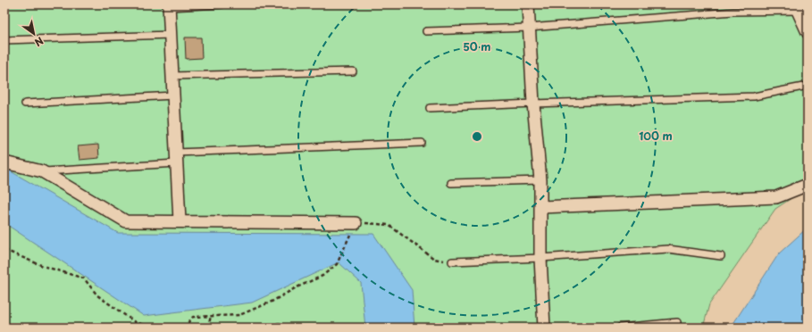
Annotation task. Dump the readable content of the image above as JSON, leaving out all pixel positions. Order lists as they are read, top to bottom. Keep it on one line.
{"north":"bottom right","rings":["50 m","100 m"]}
